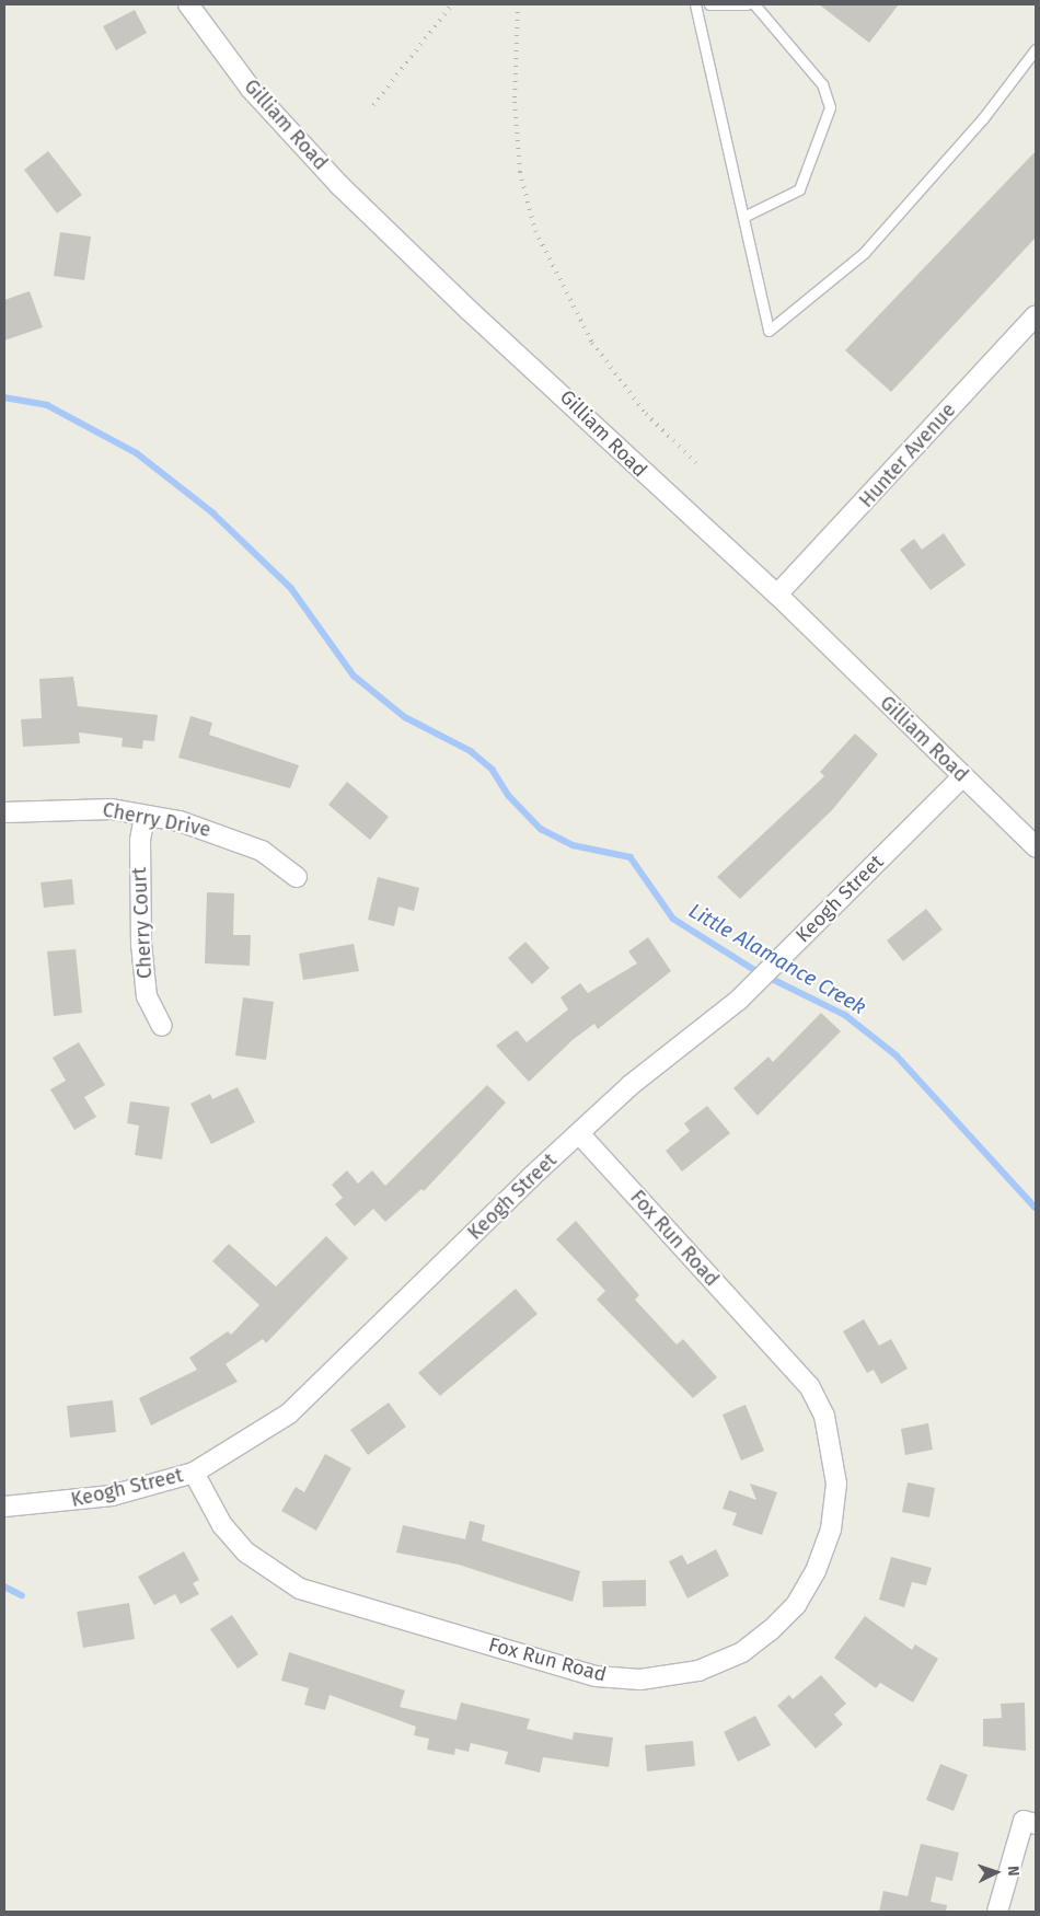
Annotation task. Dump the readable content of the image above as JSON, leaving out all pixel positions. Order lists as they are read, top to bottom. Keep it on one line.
{"streets":{"street":["Gilliam Road","Hunter Avenue","Cherry Drive","Keogh Street","Cherry Court","Fox Run Road"]},"crossings":[["Gilliam Road","Hunter Avenue"],["Gilliam Road","Keogh Street"],["Cherry Drive","Cherry Court"],["Keogh Street","Fox Run Road"]],"water":["Little Alamance Creek"],"north":"right"}
